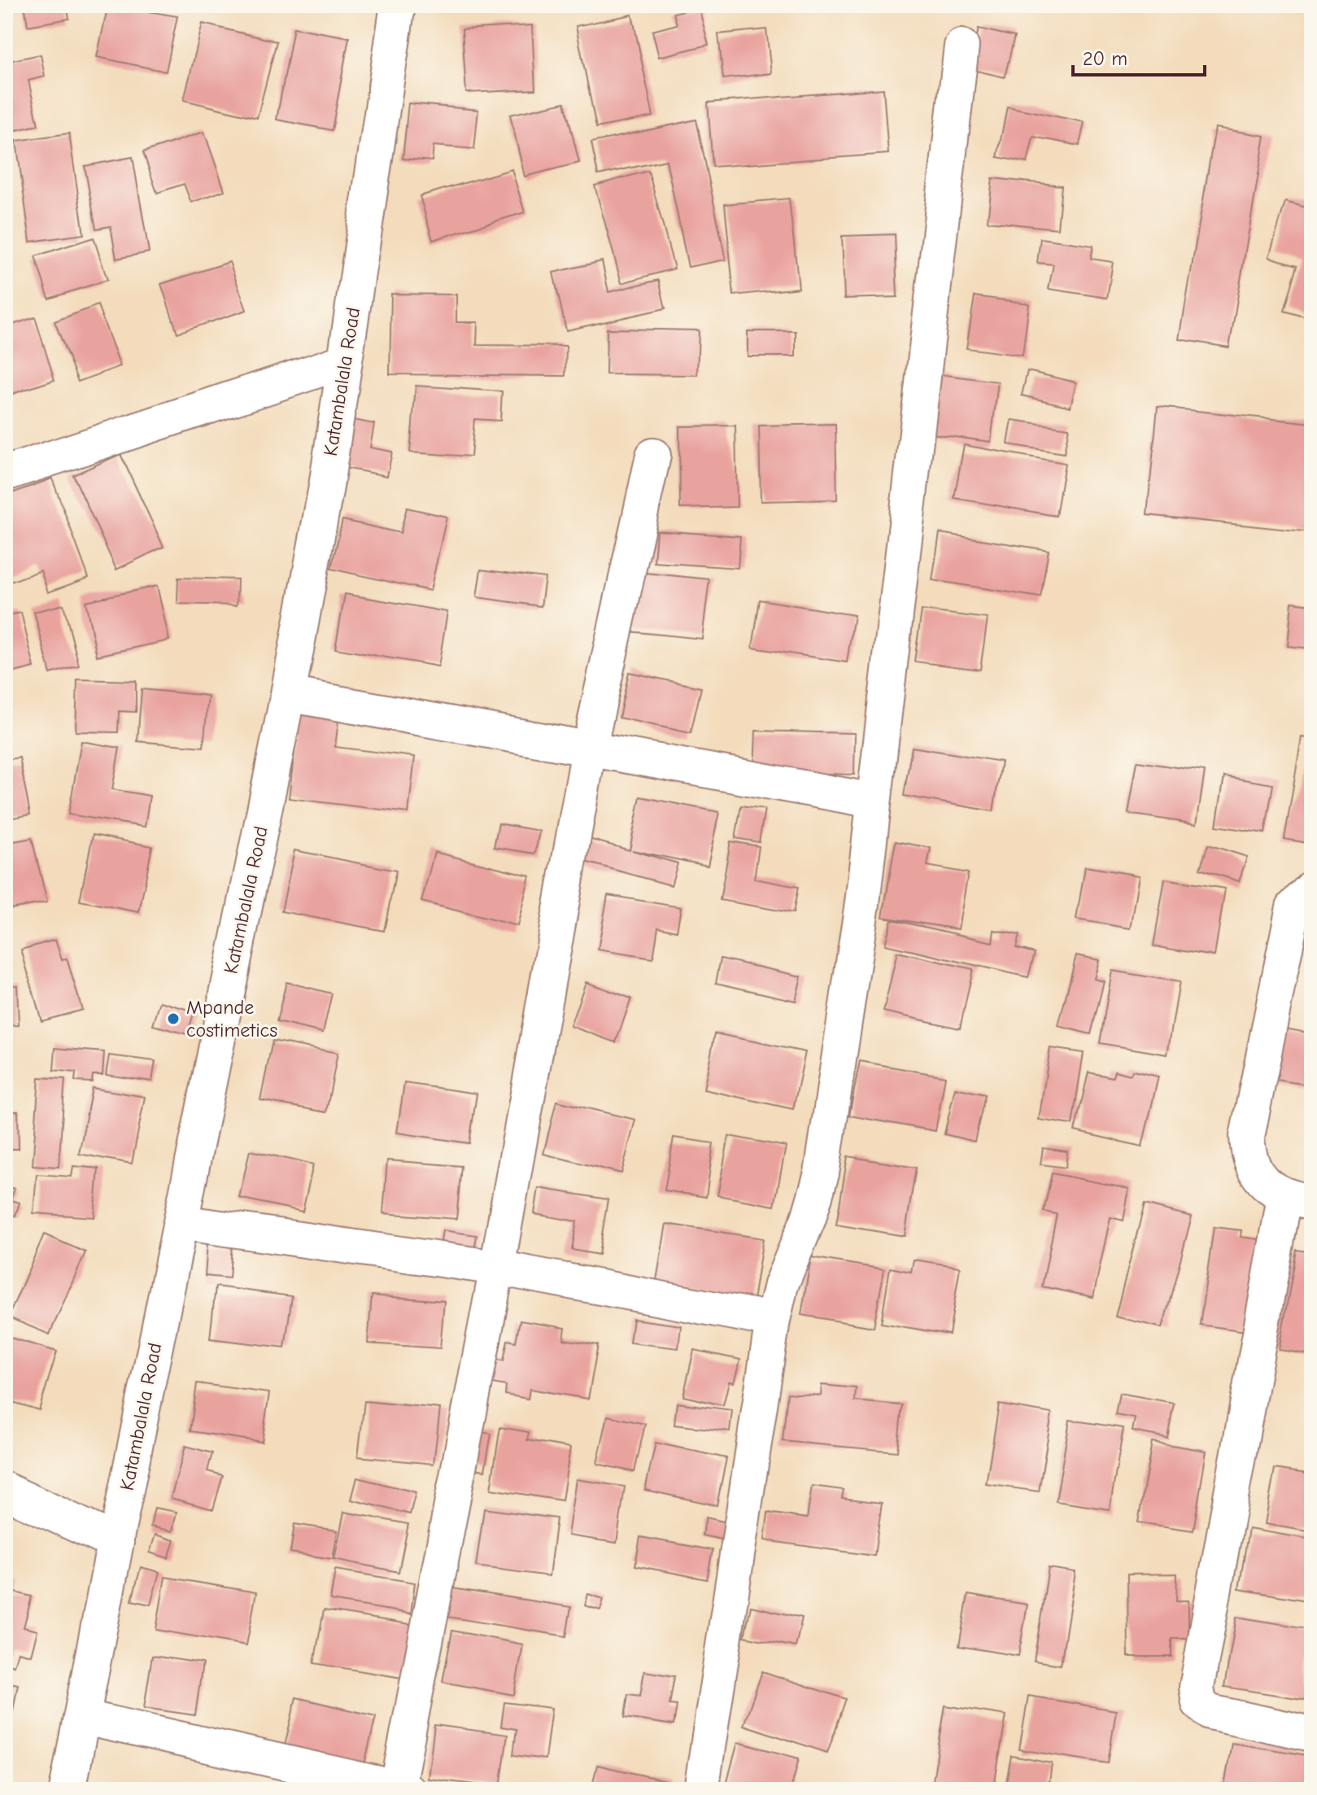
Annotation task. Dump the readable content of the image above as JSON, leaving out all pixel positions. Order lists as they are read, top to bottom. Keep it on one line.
{"streets":{"main road":["Katambalala Road"]},"places":["Mpande costimetics"],"scale_bar":"20 m"}
